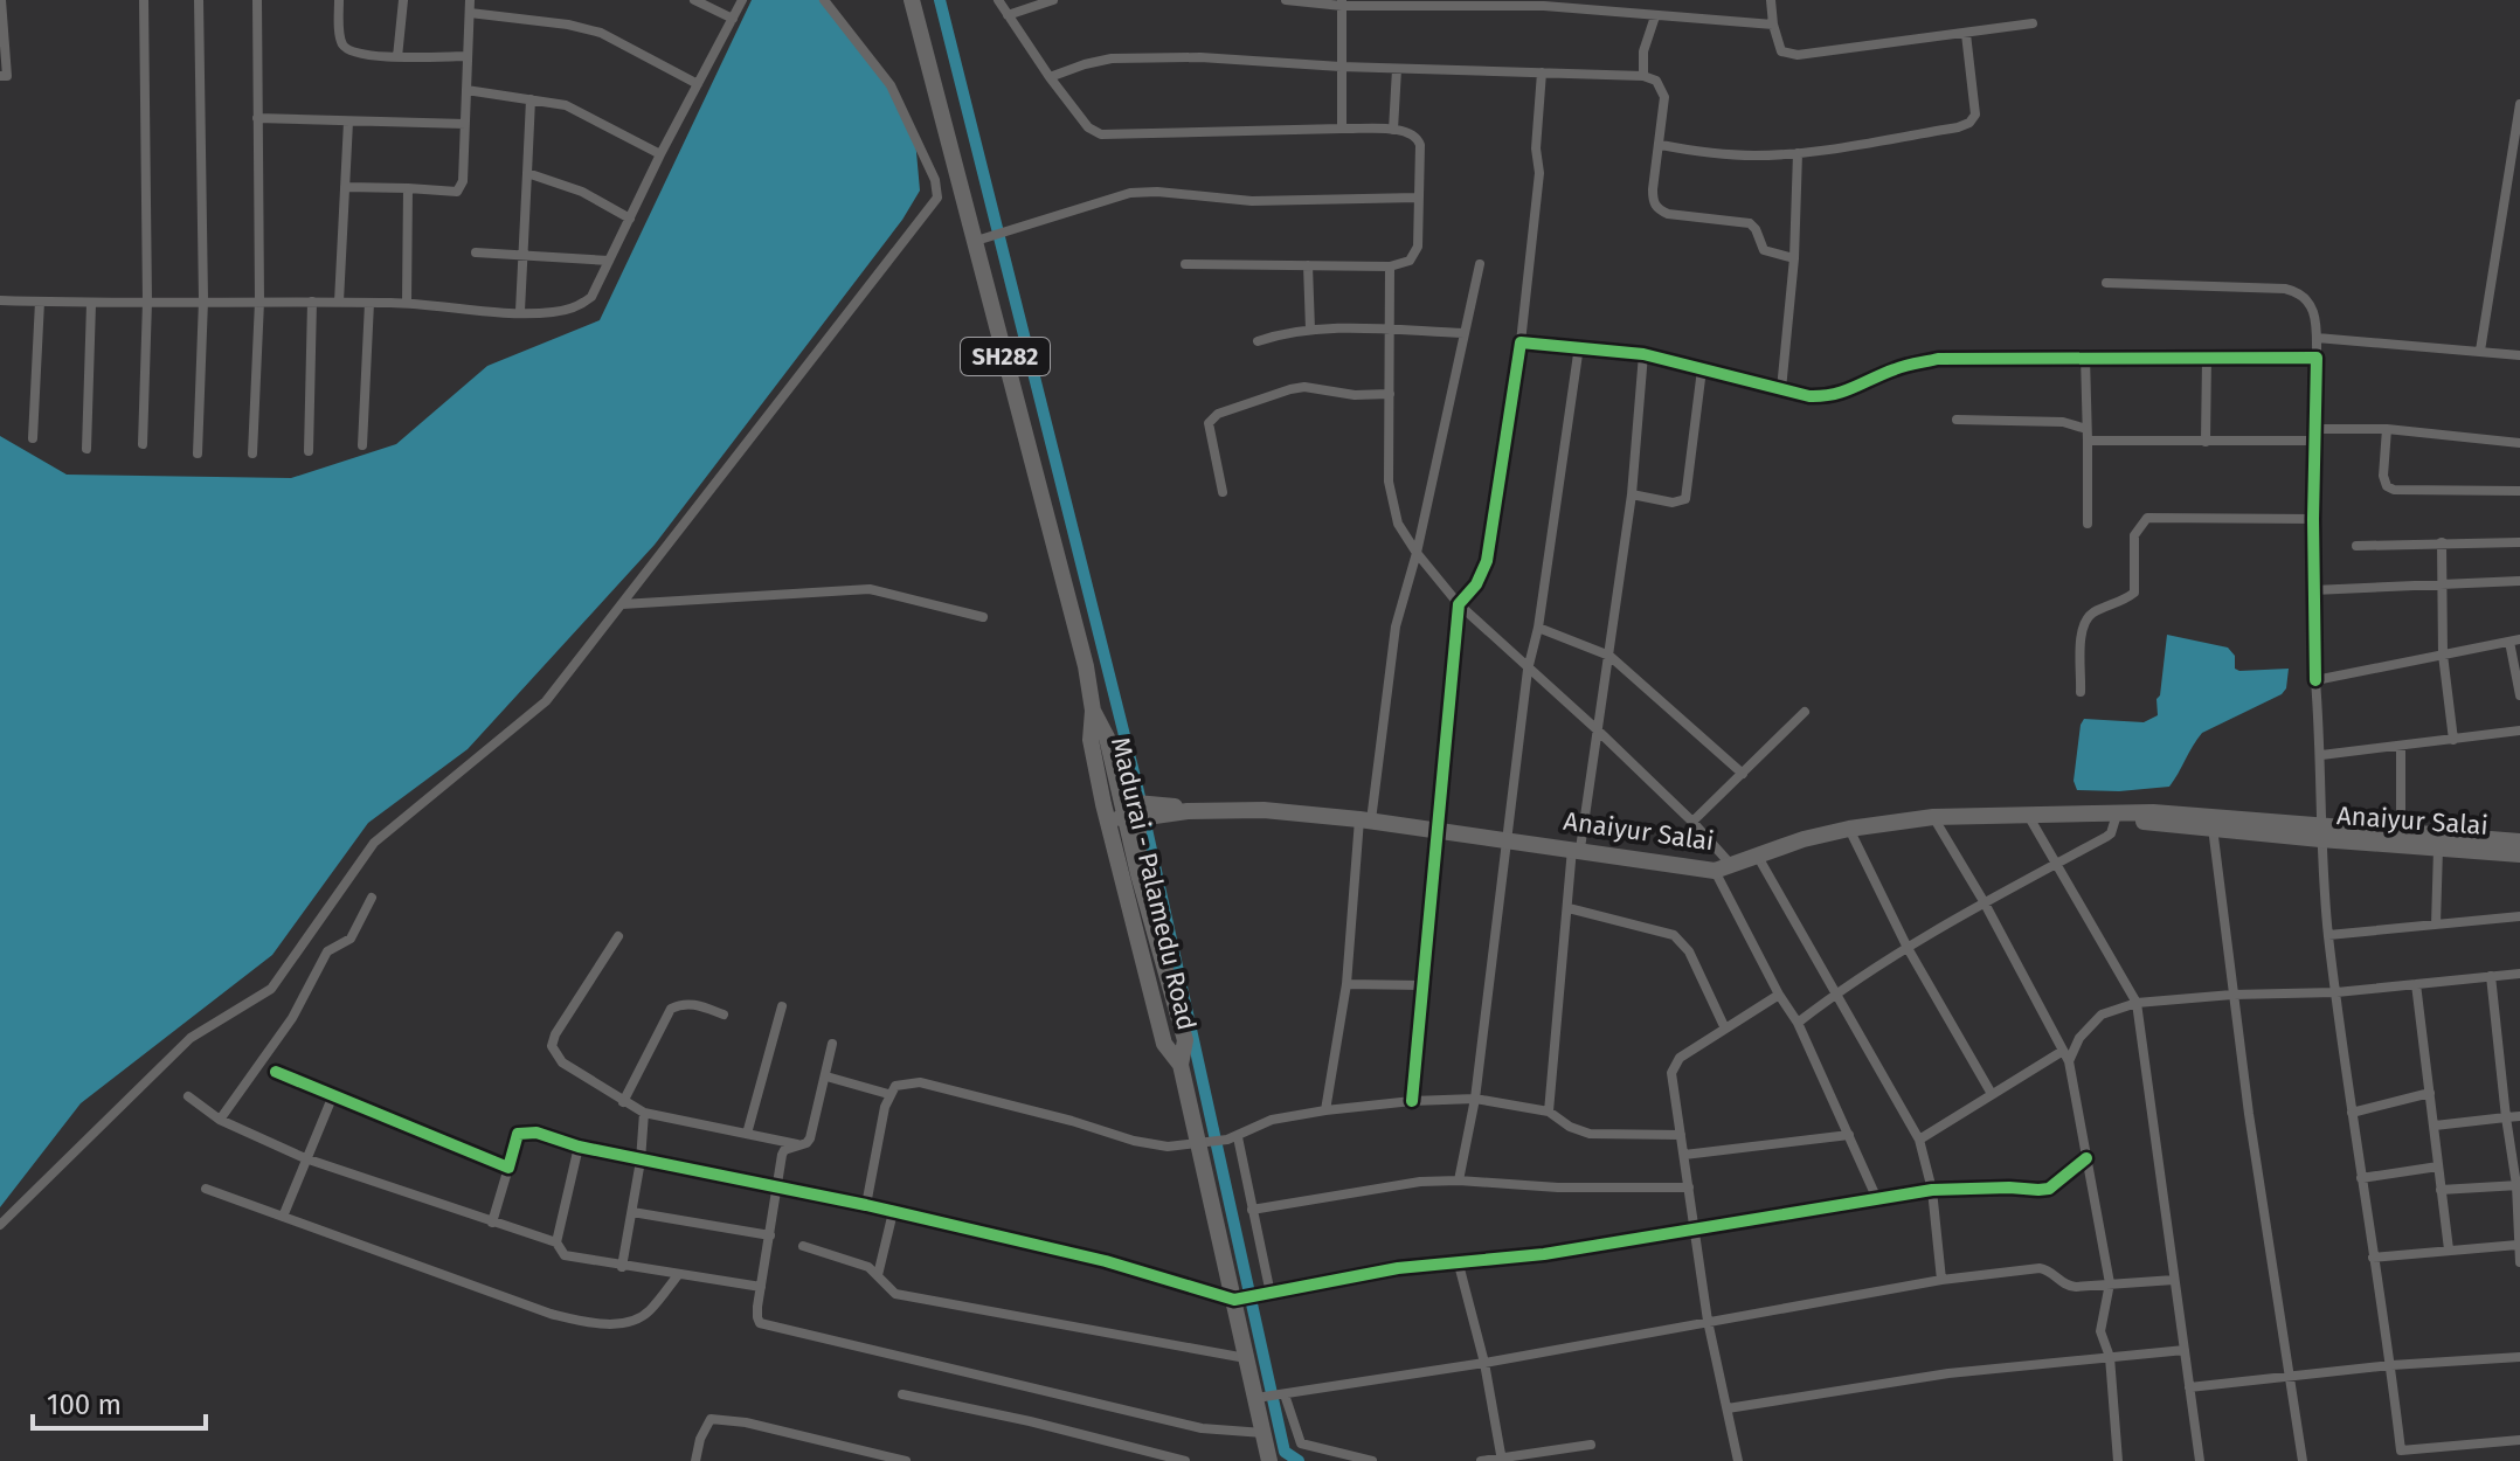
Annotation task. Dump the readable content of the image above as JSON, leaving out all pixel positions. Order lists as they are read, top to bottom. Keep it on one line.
{"streets":{"main road":["SH282","Anaiyur Salai","Madurai - Palamedu Road"]},"crossings":[["Anaiyur Salai","Madurai - Palamedu Road"]],"scale_bar":"100 m"}
